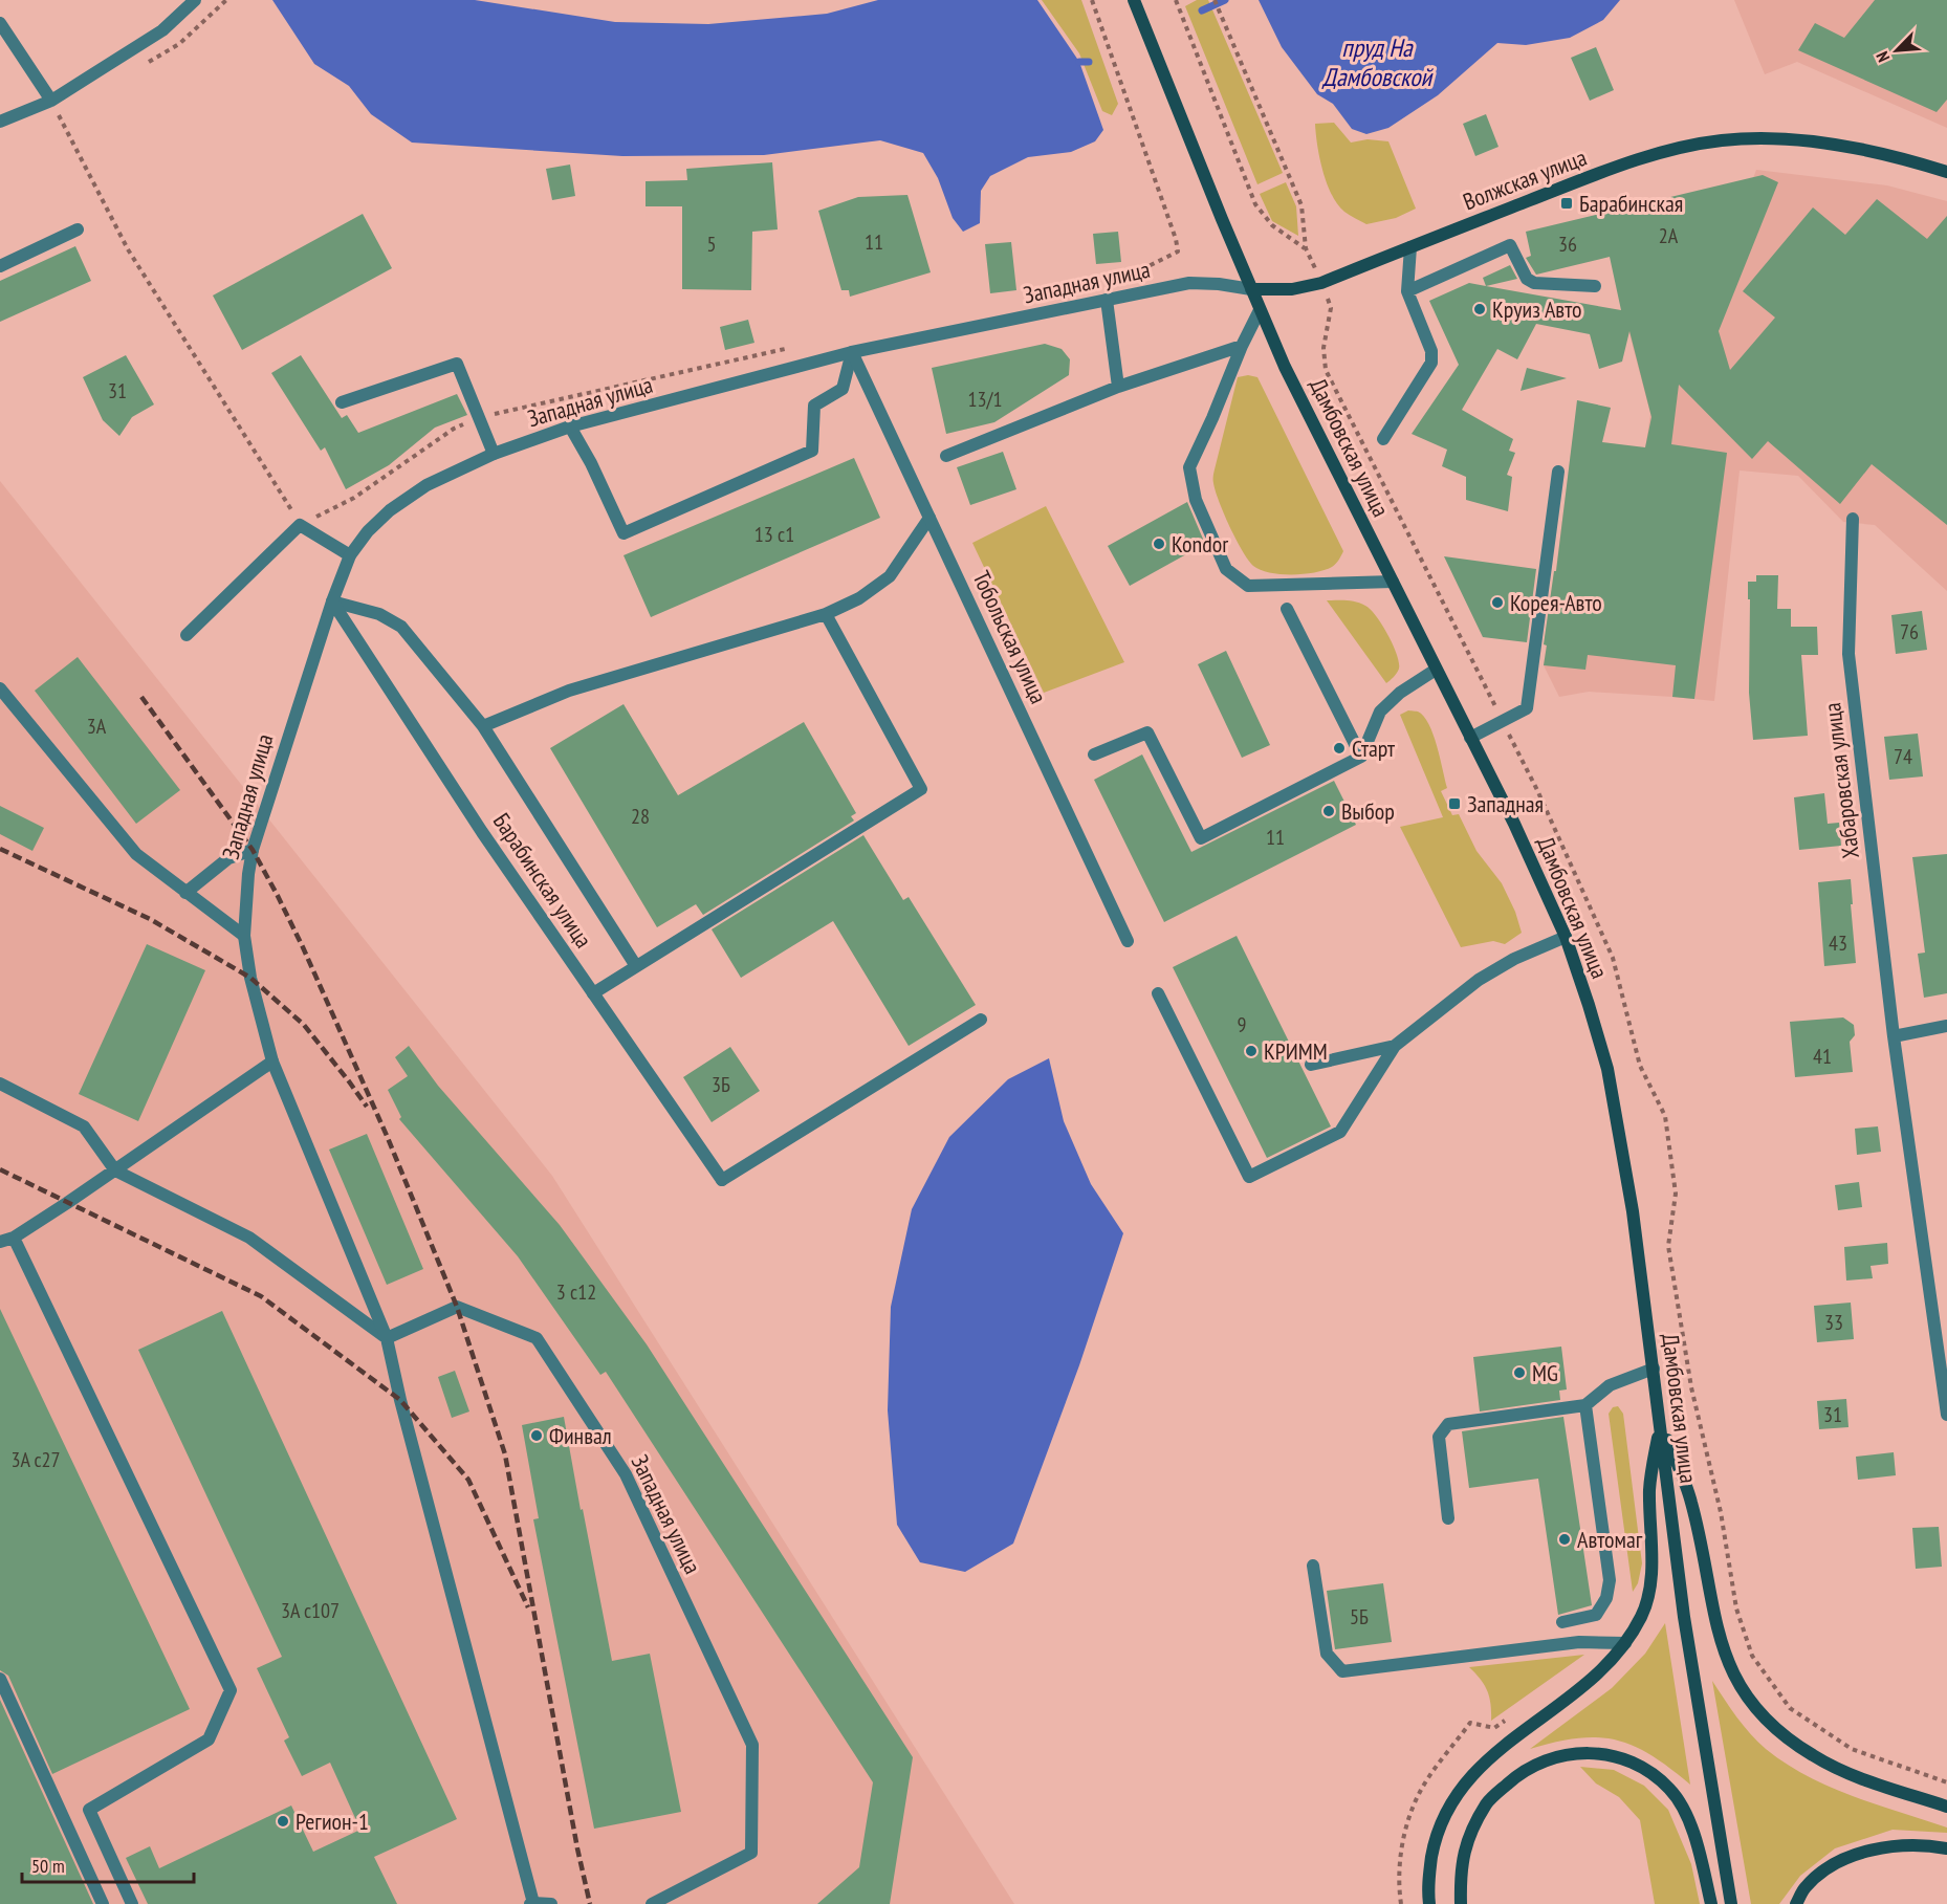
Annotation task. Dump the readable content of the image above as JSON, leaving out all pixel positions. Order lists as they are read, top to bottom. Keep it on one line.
{"streets":{"main road":["Волжская улица","Дамбовская улица"],"street":["Западная улица","Тобольская улица","Хабаровская улица","Барабинская улица"]},"crossings":[["Волжская улица","Западная улица"],["Волжская улица","Дамбовская улица"],["Западная улица","Дамбовская улица"],["Западная улица","Тобольская улица"],["Западная улица","Барабинская улица"]],"water":["пруд На Дамбовской"],"places":{"transit":["Барабинская","Западная"],"other":["Круиз Авто","Kondor","Корея-Авто","Старт","Выбор","КРИММ","MG","Финвал","Автомаг","Регион-1"]},"house_numbers":["2А","11","5","36","31","13/1","13 с1","76","3А","74","28","11","43","9","41","3Б","3 с12","33","31","3А с27","3А с107","5Б"],"scale_bar":"50 m","north":"bottom left"}
